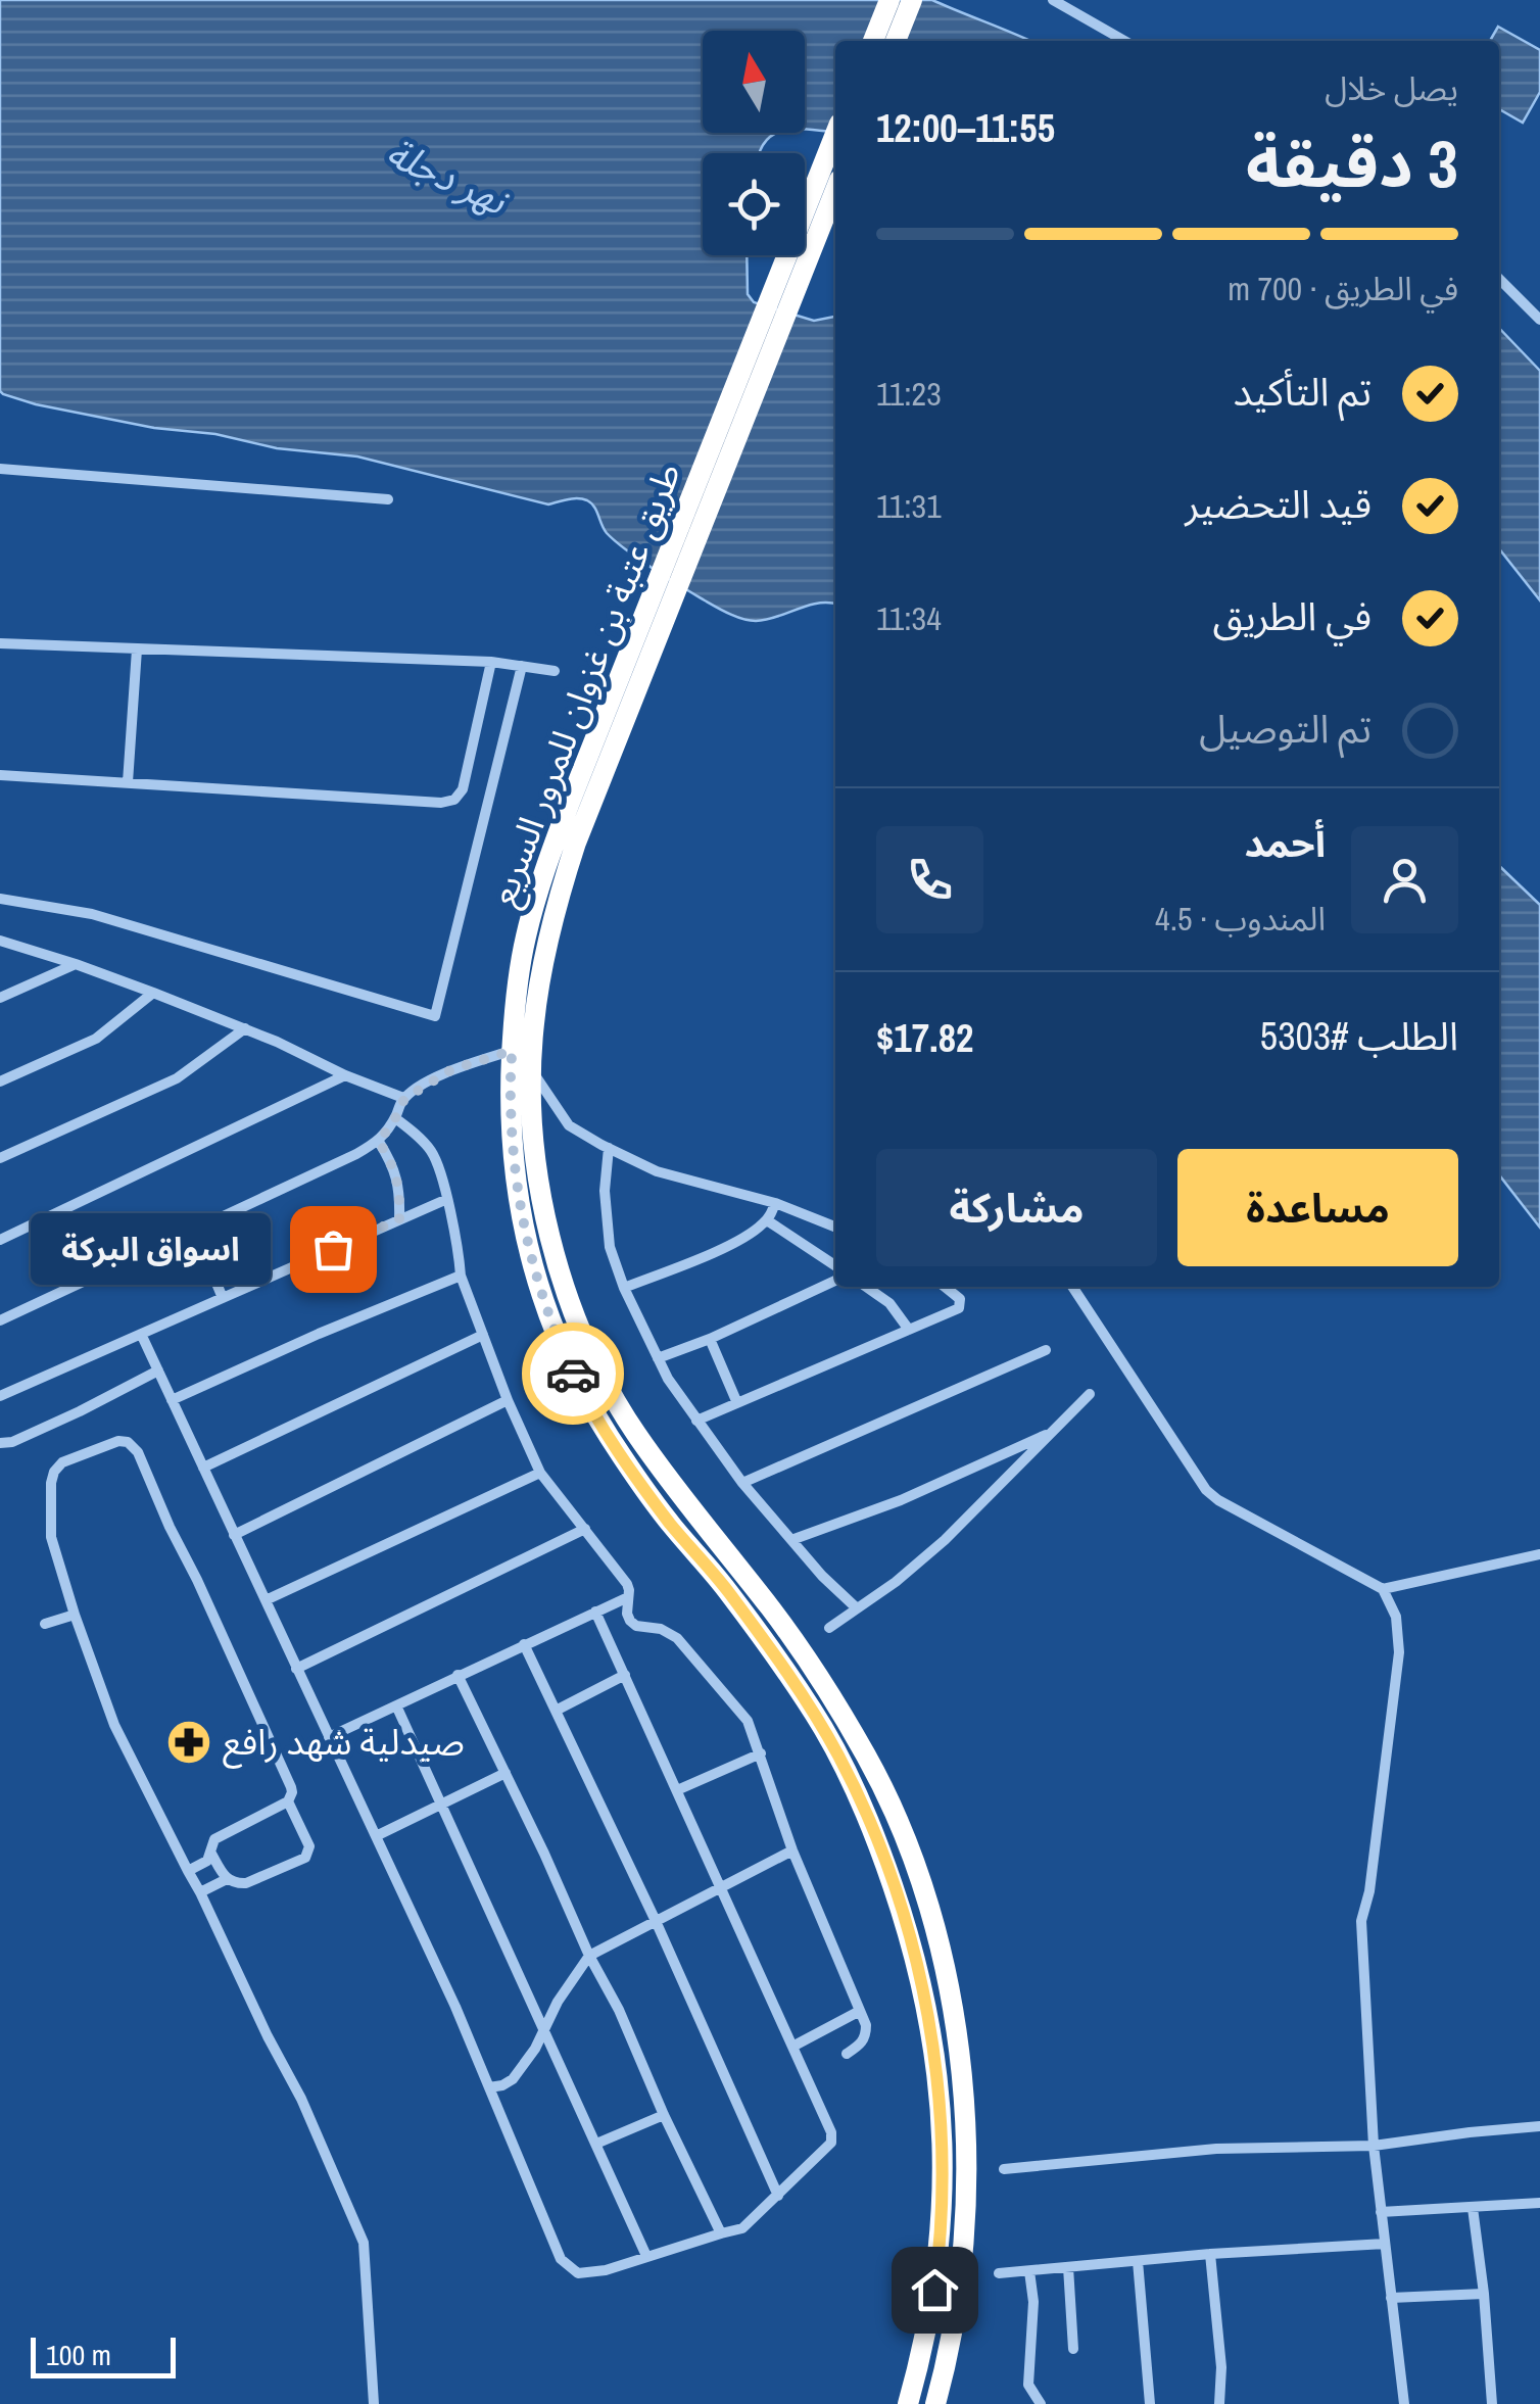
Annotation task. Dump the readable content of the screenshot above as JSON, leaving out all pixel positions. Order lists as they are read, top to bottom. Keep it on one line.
{"streets":{"highway":["طريق عتبة بن غزوان للمرور السريع"]},"water":["نهر دجلة"],"places":{"other":["اسواق البركة"],"pharmacy":["صيدلية شهد رافع"]},"scale_bar":"100 m","north":"top","page":{"heading":["3 دقيقة","يصل خلال","11:55–12:00"],"panel":["أحمد","المندوب · 4.5","الطلب #5303","$17.82"],"bar":"في الطريق · 700 m","list":[["تم التأكيد","11:23"],["قيد التحضير","11:31"],["في الطريق","11:34"],"تم التوصيل"],"buttons":["مساعدة","مشاركة"],"bubble":"اسواق البركة","scale":"100 m"}}
